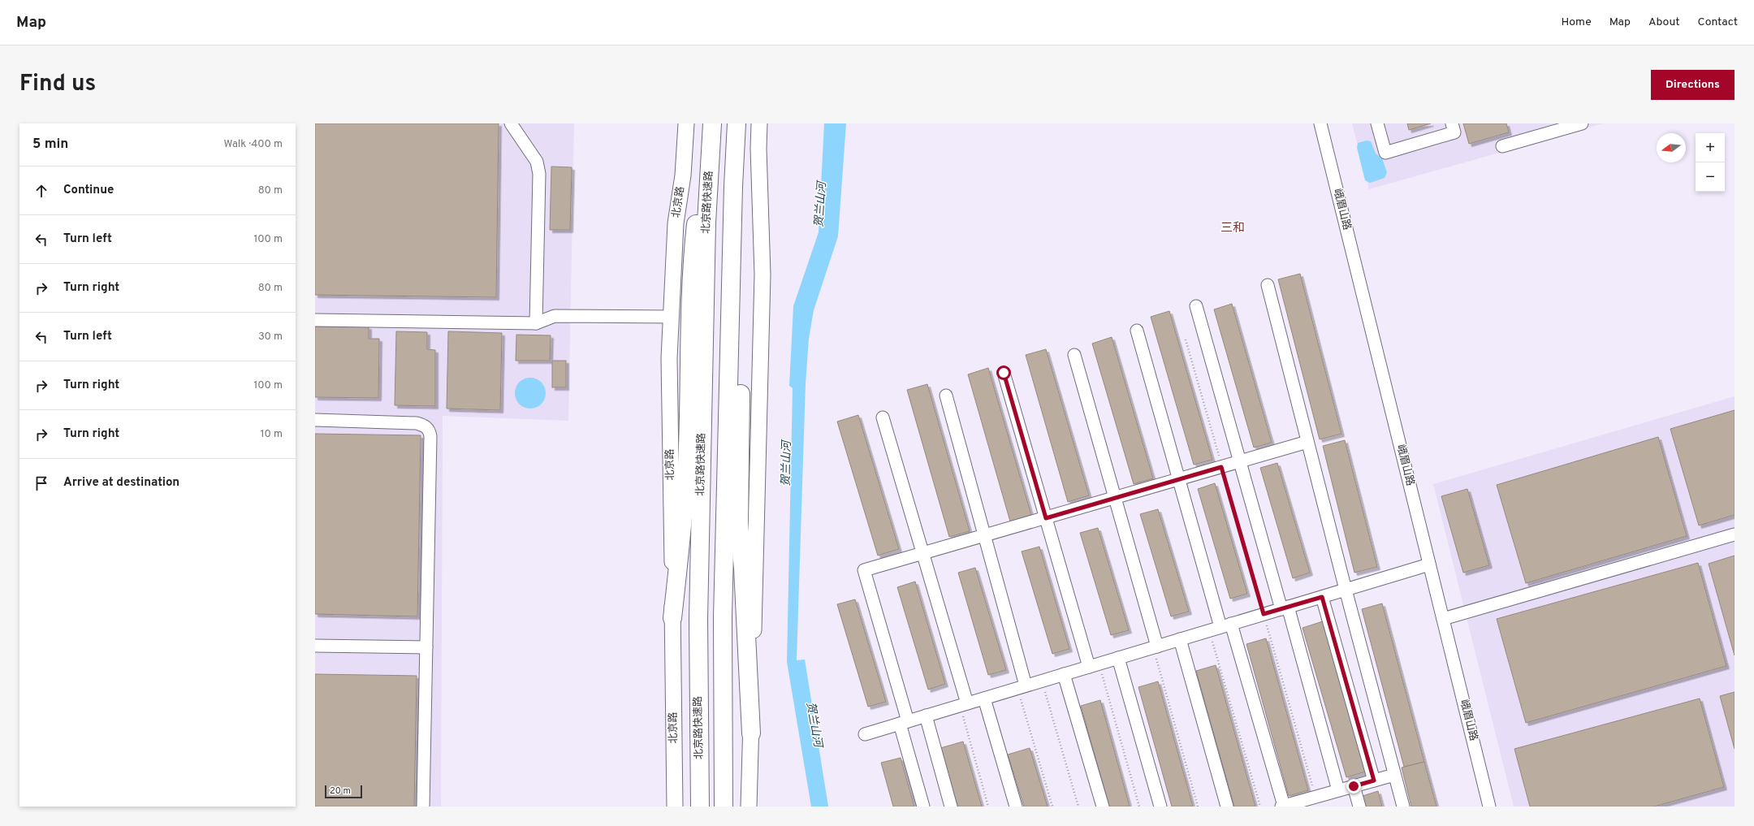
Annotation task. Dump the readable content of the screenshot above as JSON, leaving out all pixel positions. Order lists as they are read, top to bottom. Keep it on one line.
{"streets":{"highway":["北京路快速路"],"main road":["北京路"],"street":["峨眉山路"]},"districts":["三和"],"water":["贺兰山河"],"scale_bar":"20 m","north":"left","page":{"header":"Map","nav":["Home","Map","About","Contact"],"title":"Find us","buttons":"Directions","heading":["5 min","Walk · 400 m"],"map_buttons":["+","−"],"list":[["Continue","80 m"],["Turn left","100 m"],["Turn right","80 m"],["Turn left","30 m"],["Turn right","100 m"],["Turn right","10 m"],"Arrive at destination"],"scale":"20 m"}}
